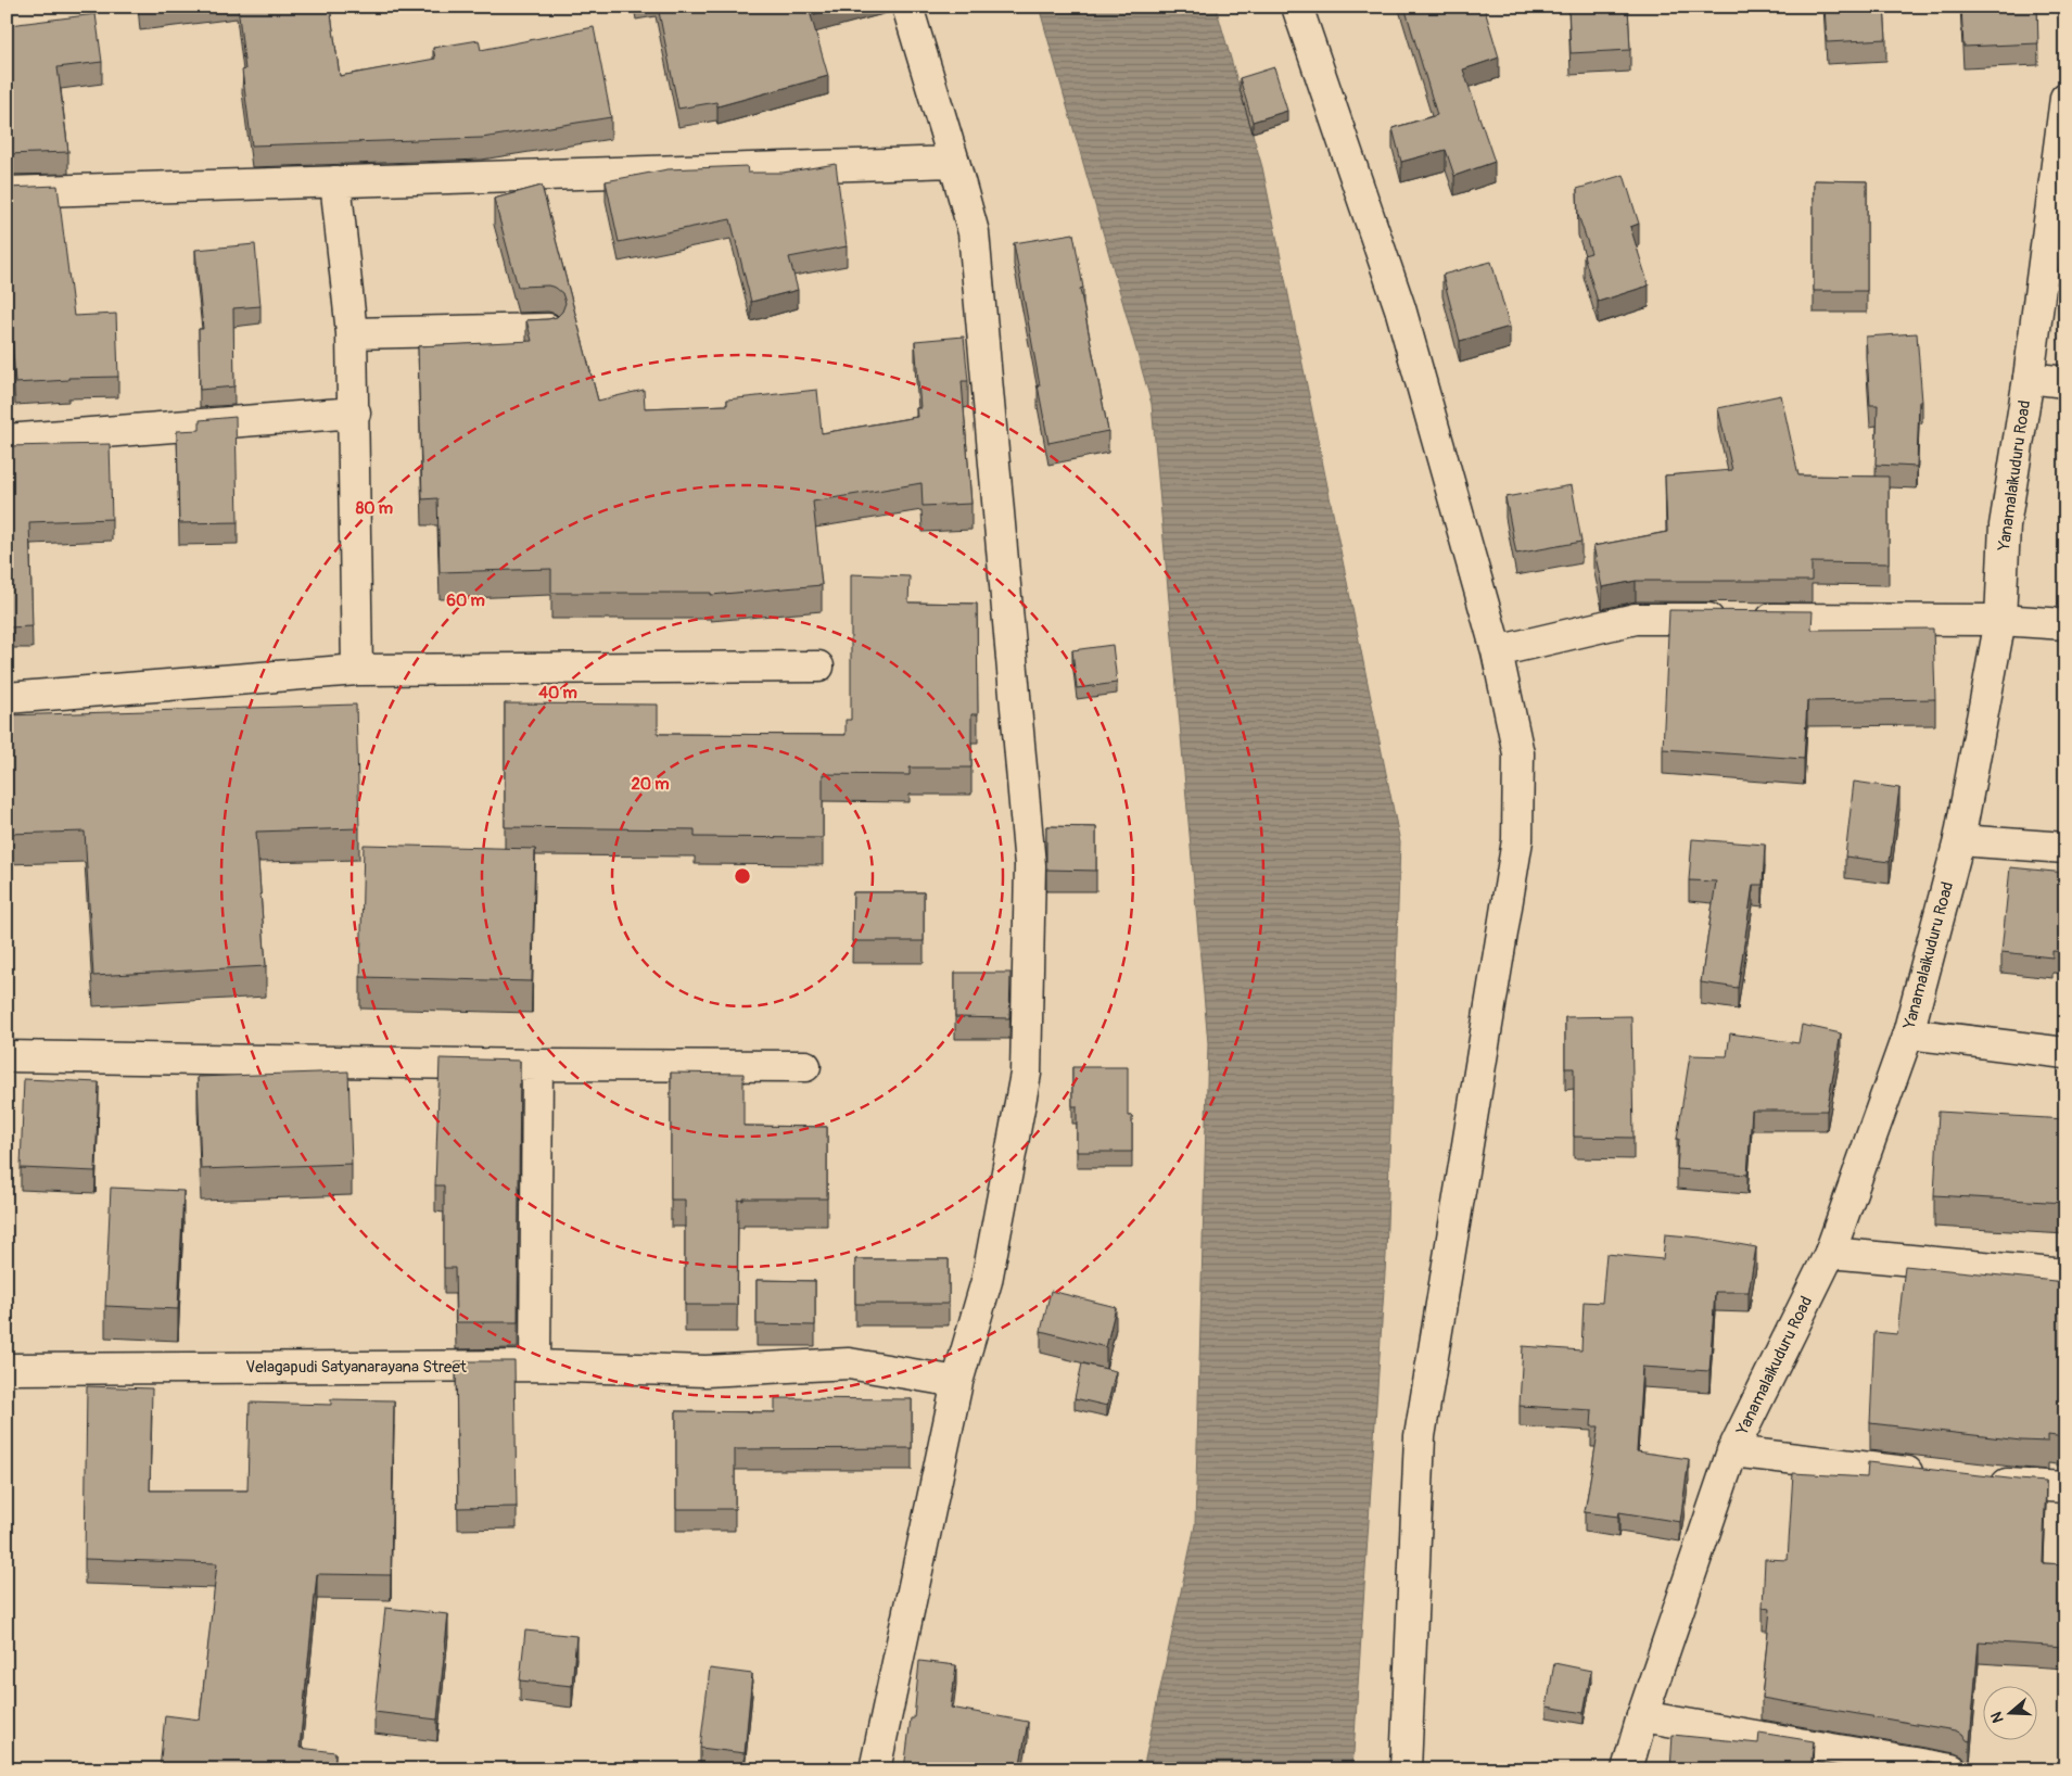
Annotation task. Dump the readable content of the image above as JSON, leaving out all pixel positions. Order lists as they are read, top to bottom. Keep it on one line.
{"streets":{"street":["Yanamalaikuduru Road","Velagapudi Satyanarayana Street"]},"north":"left","rings":["80 m","60 m","40 m","20 m"]}
